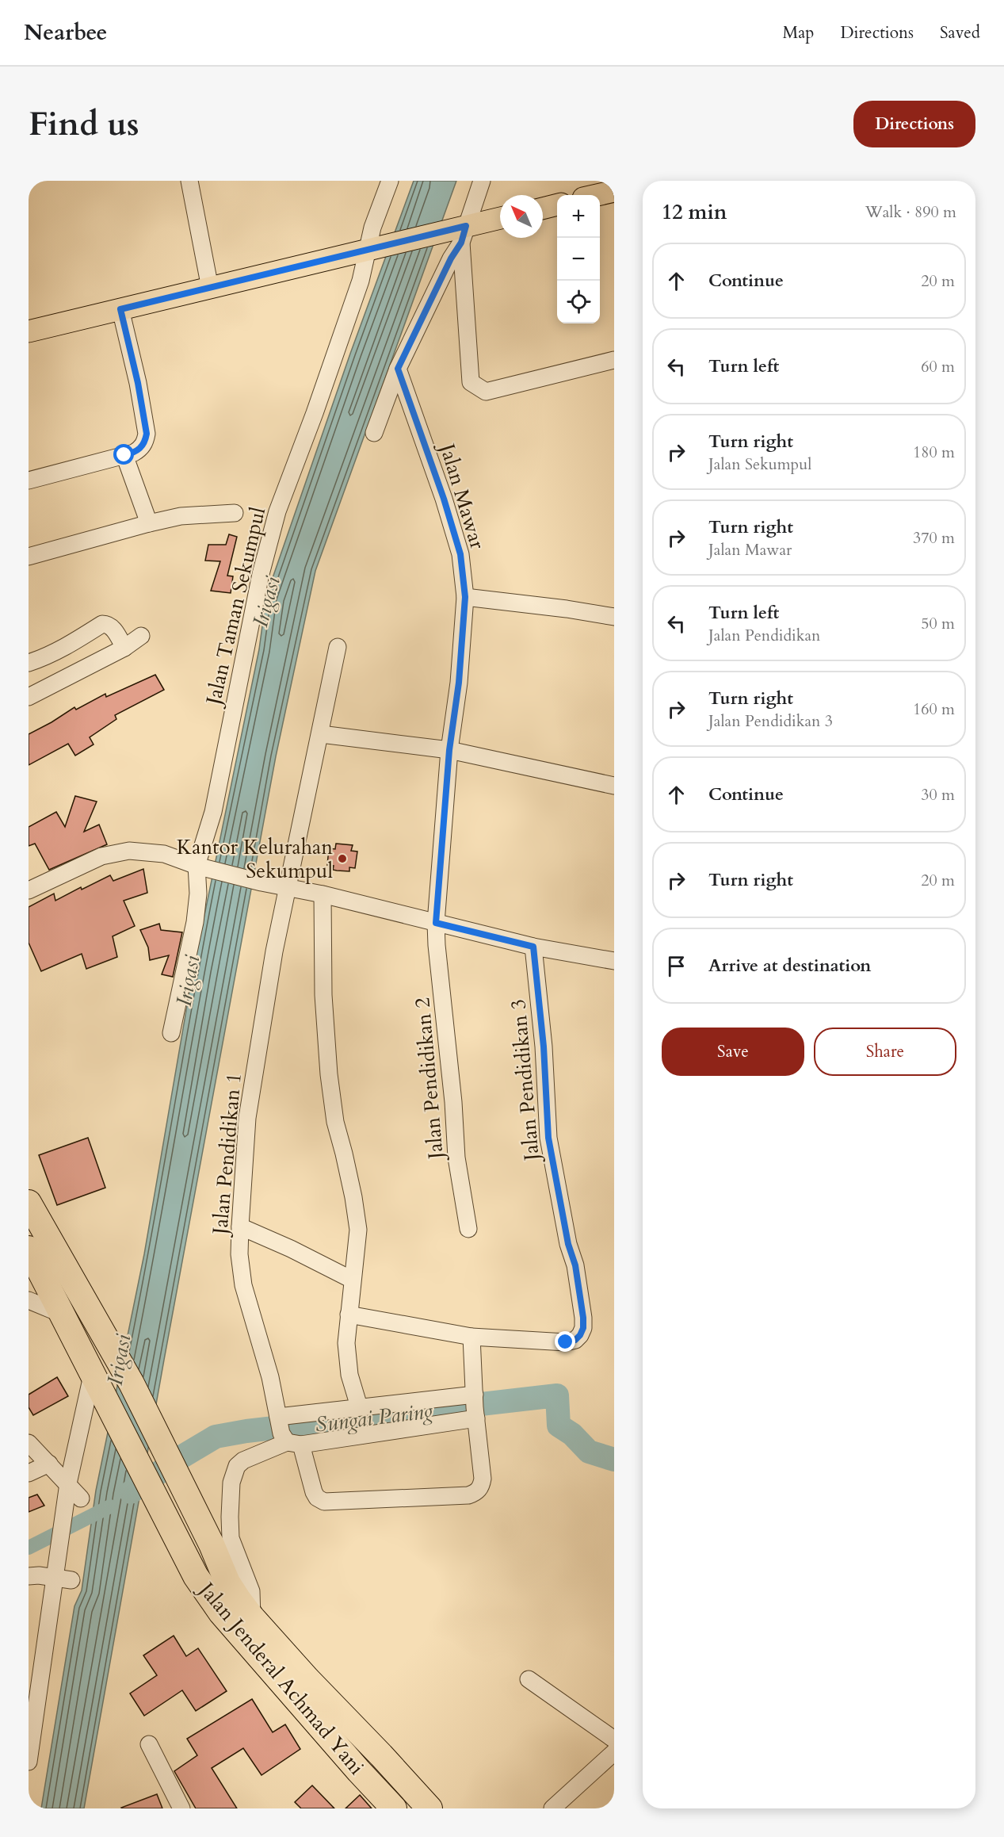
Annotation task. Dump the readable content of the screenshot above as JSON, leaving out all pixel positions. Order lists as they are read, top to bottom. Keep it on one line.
{"streets":{"highway":["Jalan Jenderal Achmad Yani"],"street":["Jalan Mawar","Jalan Taman Sekumpul","Jalan Pendidikan 2","Jalan Pendidikan 3","Jalan Pendidikan 1"]},"crossings":[["Jalan Mawar","Jalan Pendidikan 2"],["Jalan Pendidikan 3","Jalan Pendidikan 1"]],"water":["Irigasi","Sungai Paring"],"places":["Kantor Kelurahan Sekumpul"],"north":"top left","page":{"header":"Nearbee","nav":["Map","Directions","Saved"],"buttons":["Directions",["Save","Share"]],"title":"Find us","heading":["12 min","Walk · 890 m"],"map_buttons":["+","−"],"list":[["Continue","20 m"],["Turn left","60 m"],["Turn right","Jalan Sekumpul","180 m"],["Turn right","Jalan Mawar","370 m"],["Turn left","Jalan Pendidikan","50 m"],["Turn right","Jalan Pendidikan 3","160 m"],["Continue","30 m"],["Turn right","20 m"],"Arrive at destination"]}}
